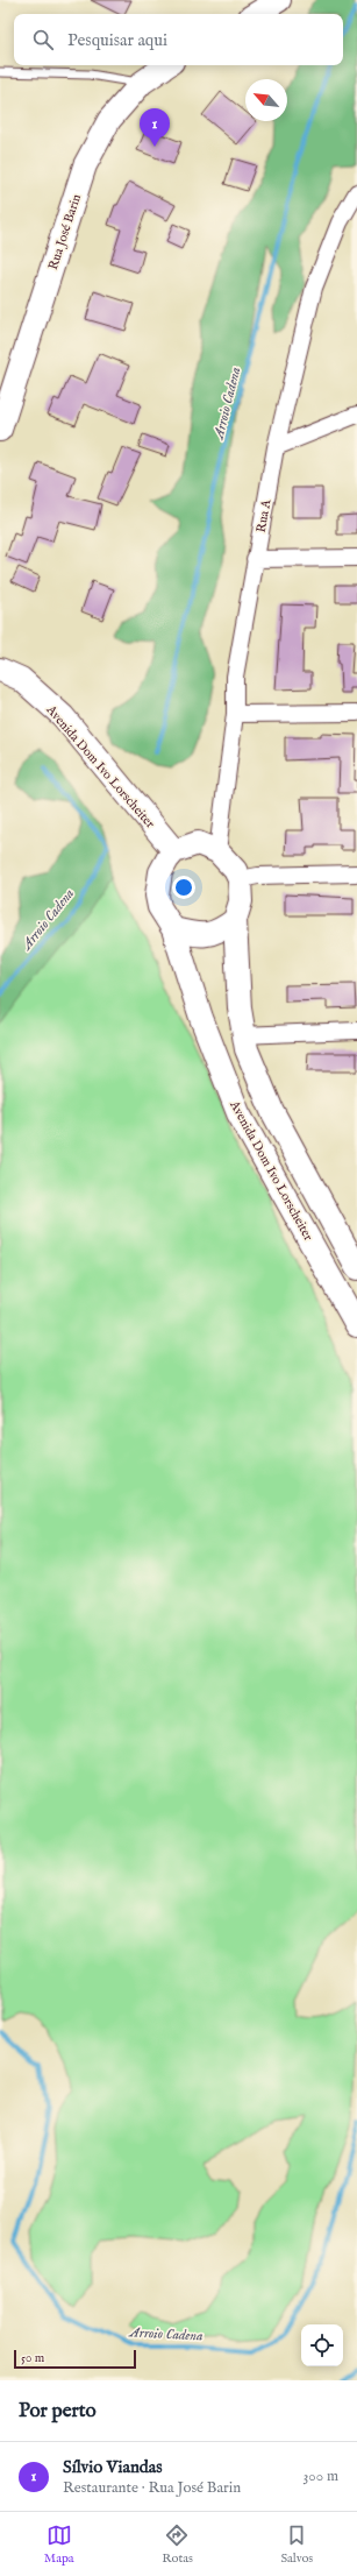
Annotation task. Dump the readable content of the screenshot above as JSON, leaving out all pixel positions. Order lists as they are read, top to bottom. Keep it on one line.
{"streets":{"main road":["Rua José Barin","Avenida Dom Ivo Lorscheiter"],"street":["Rua A"]},"crossings":[["Rua A","Avenida Dom Ivo Lorscheiter"]],"water":["Arroio Cadena"],"scale_bar":"50 m","north":"top left","page":{"search":"Pesquisar aqui","pins":"1","scale":"50 m","heading":"Por perto","list":[{"mark":"1","name":"Sílvio Viandas","note":"Restaurante · Rua José Barin","value":"300 m"}],"nav":["Mapa","Rotas","Salvos"]}}
